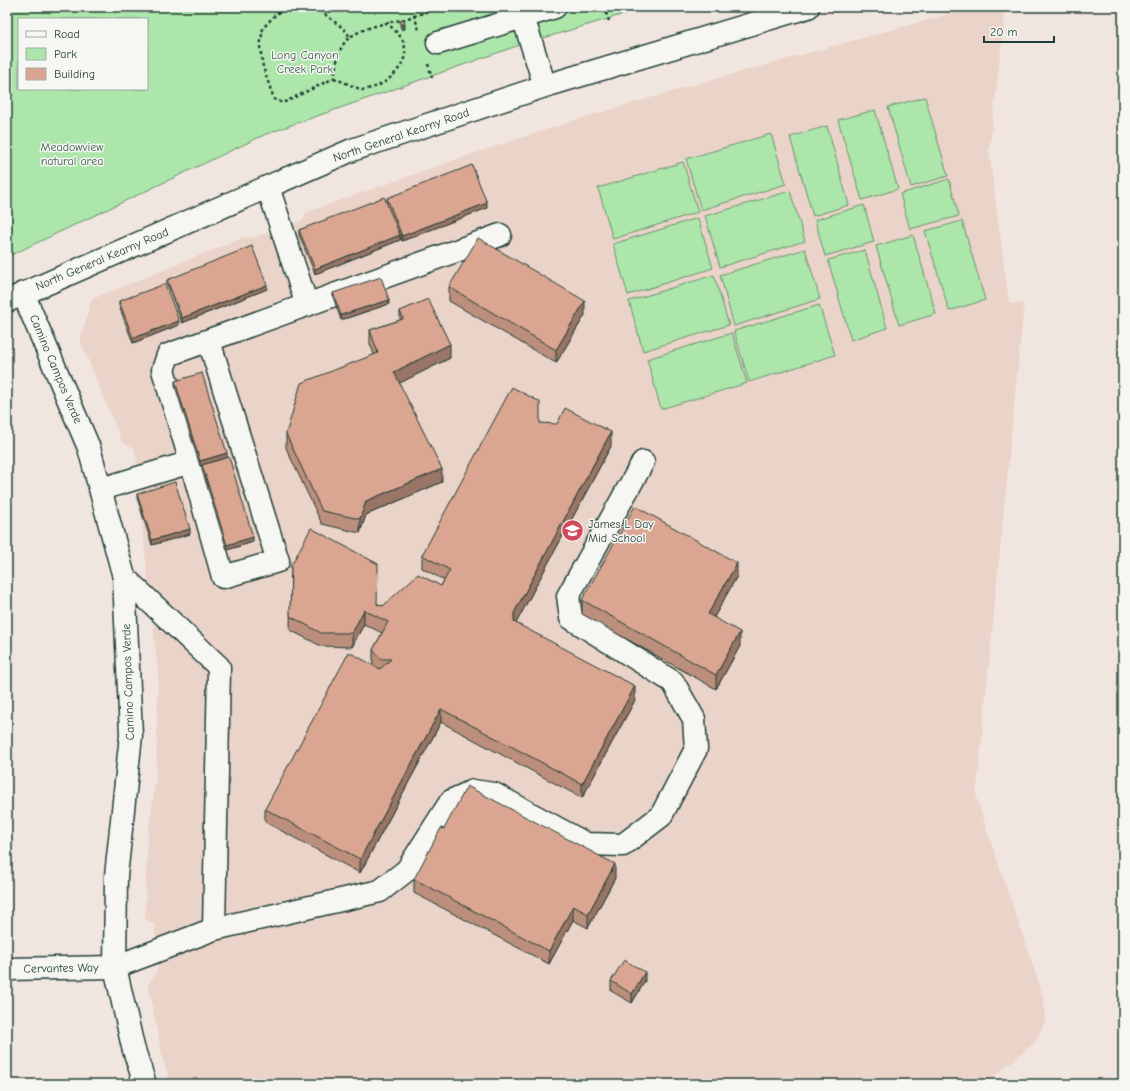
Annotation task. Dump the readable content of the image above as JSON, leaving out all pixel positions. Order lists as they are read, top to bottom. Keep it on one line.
{"streets":{"street":["North General Kearny Road","Camino Campos Verde","Cervantes Way"]},"crossings":[["North General Kearny Road","Camino Campos Verde"],["Camino Campos Verde","Cervantes Way"]],"parks":["Long Canyon Creek Park","Meadowview natural area"],"places":{"school or university":["James L Day Mid School"]},"legend":["Road","Park","Building"],"scale_bar":"20 m"}
